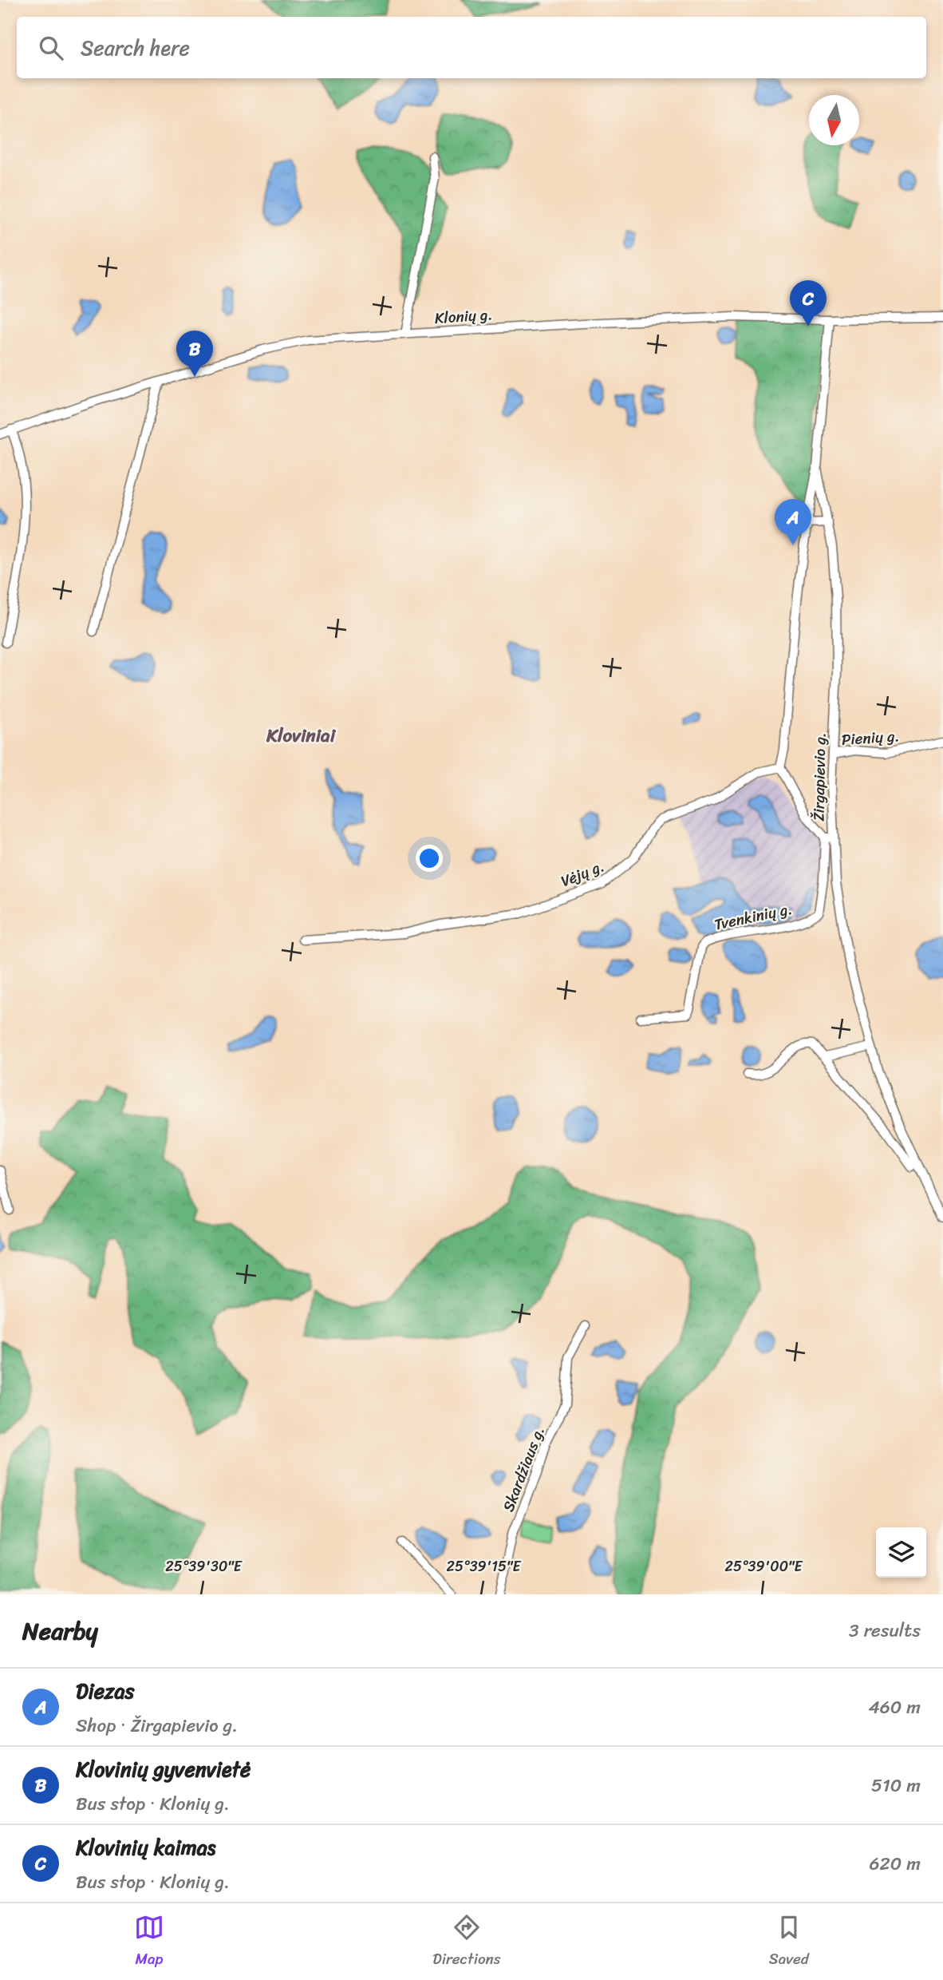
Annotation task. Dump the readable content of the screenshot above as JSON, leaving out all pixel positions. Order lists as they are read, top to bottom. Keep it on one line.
{"streets":{"street":["Klonių g.","Pienių g.","Žirgapievio g.","Vėjų g.","Tvenkinių g.","Skardžiaus g."]},"crossings":[["Klonių g.","Žirgapievio g."],["Pienių g.","Žirgapievio g."],["Žirgapievio g.","Tvenkinių g."]],"districts":["Kloviniai"],"north":"bottom","page":{"search":"Search here","pins":["C","B","A"],"heading":["Nearby","3 results"],"list":[{"mark":"A","name":"Diezas","note":"Shop · Žirgapievio g.","value":"460 m"},{"mark":"B","name":"Klovinių gyvenvietė","note":"Bus stop · Klonių g.","value":"510 m"},{"mark":"C","name":"Klovinių kaimas","note":"Bus stop · Klonių g.","value":"620 m"}],"nav":["Map","Directions","Saved"]},"coordinates":["25°39'30\"E","25°39'15\"E","25°39'00\"E"]}
